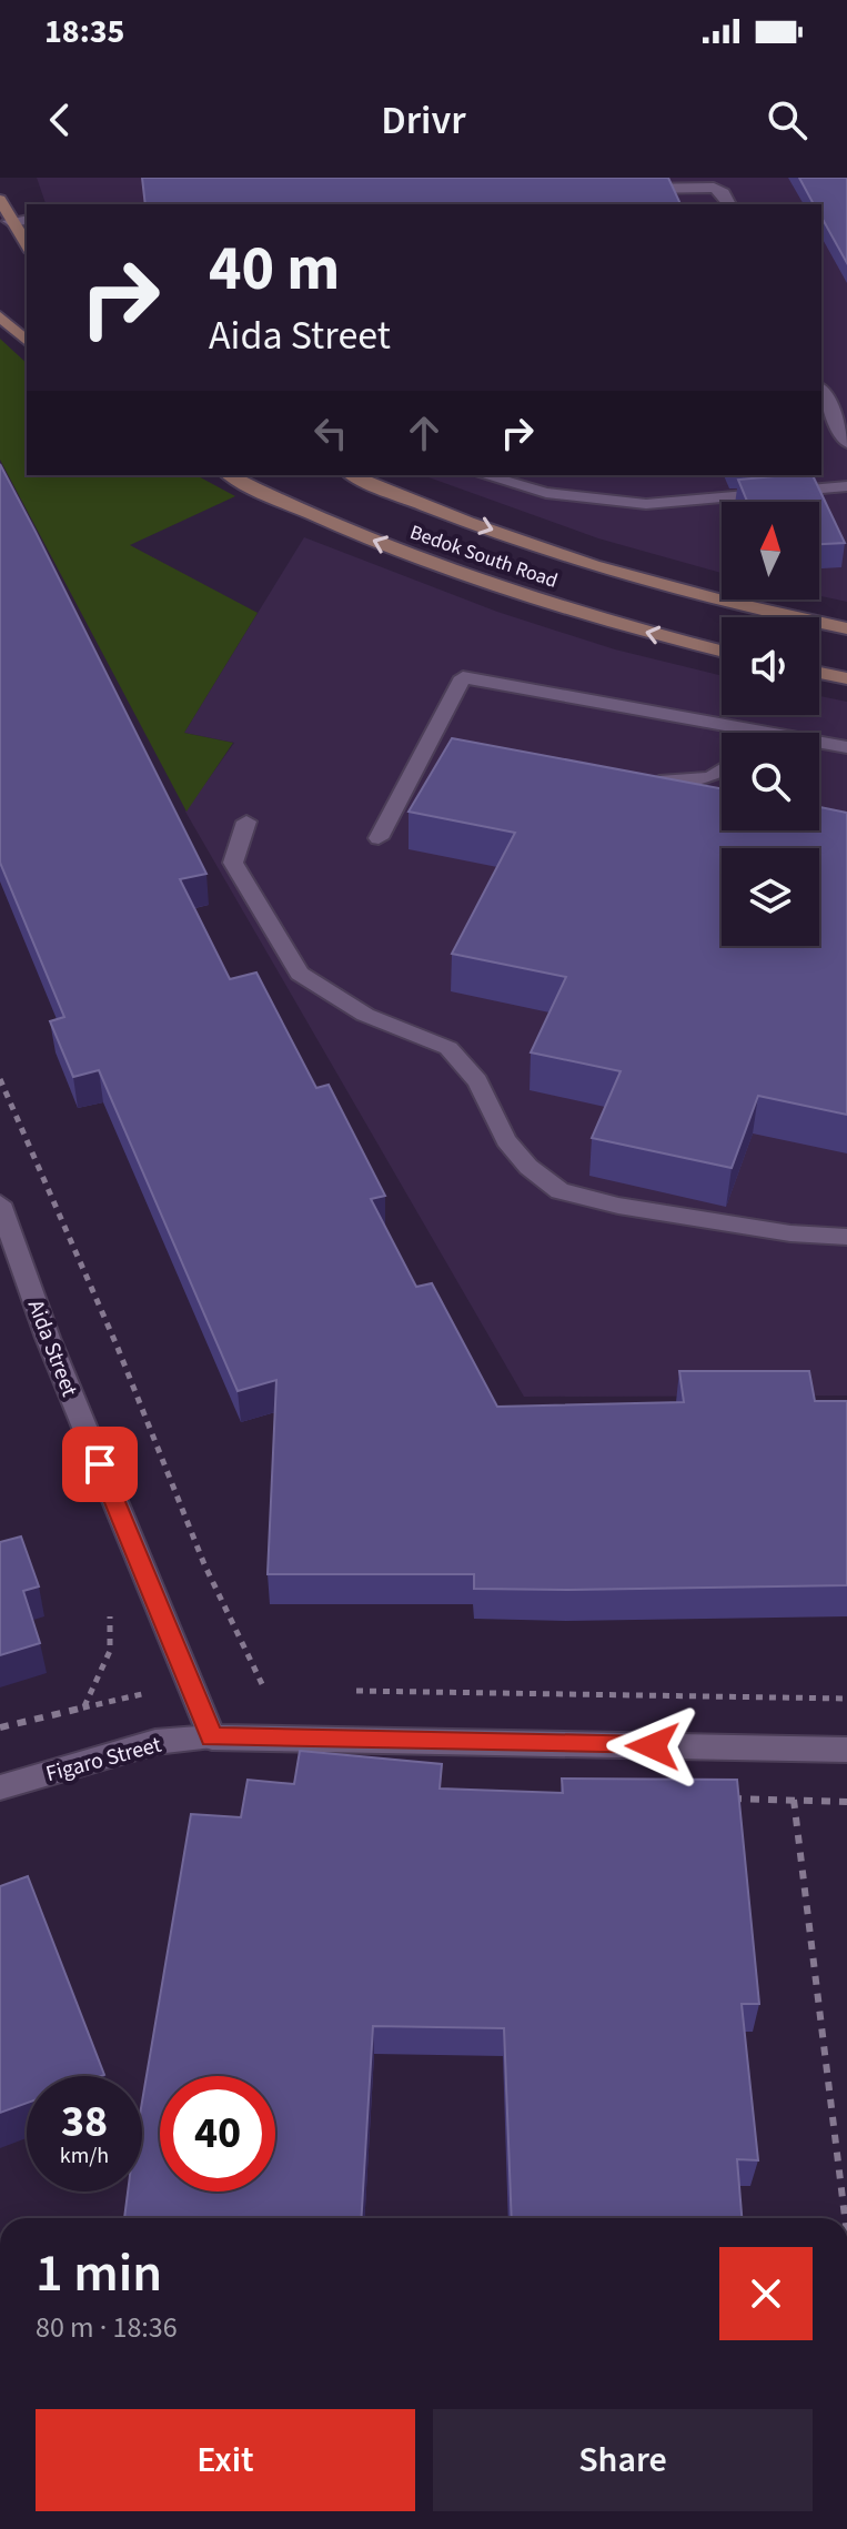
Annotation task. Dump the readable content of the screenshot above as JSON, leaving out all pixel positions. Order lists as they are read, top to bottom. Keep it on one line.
{"streets":{"main road":["Bedok South Road"],"street":["Aida Street","Figaro Street"]},"crossings":[["Aida Street","Figaro Street"]],"north":"top","page":{"status":"18:35","header":"Drivr","turn":["40 m","Aida Street"],"speed":"38 km/h","limit":"40","heading":["1 min","80 m · 18:36"],"buttons":["Exit","Share"]}}
